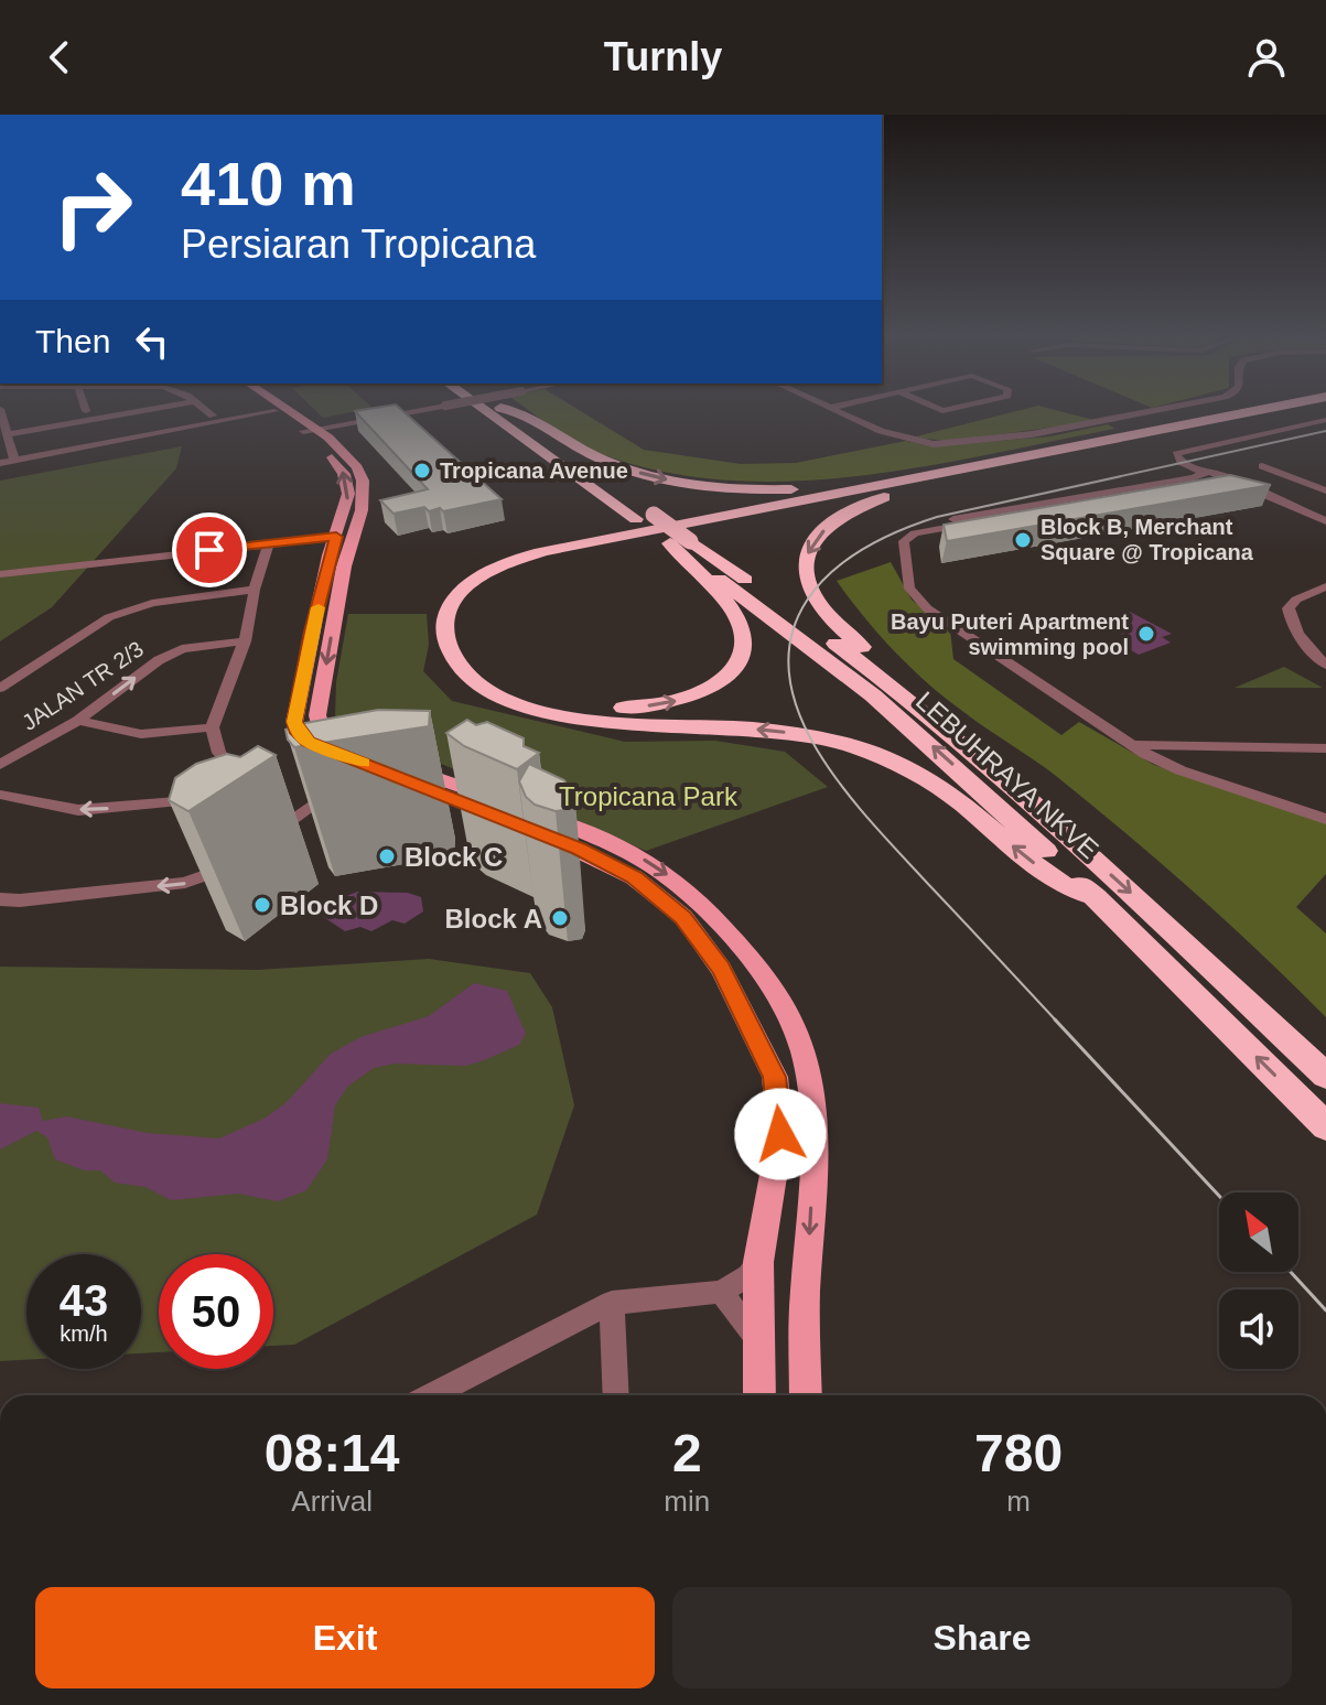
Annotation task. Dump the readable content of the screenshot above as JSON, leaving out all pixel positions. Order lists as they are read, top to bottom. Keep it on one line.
{"streets":{"highway":["LEBUHRAYA NKVE"],"street":["JALAN TR 2/3"]},"parks":["Tropicana Park"],"places":["Tropicana Avenue","Block B, Merchant Square @ Tropicana","Bayu Puteri Apartment swimming pool","Block C","Block D","Block A"],"north":"top left","page":{"header":"Turnly","turn":["410 m","Persiaran Tropicana"],"then":"Then","speed":"43 km/h","limit":"50","eta":["08:14","Arrival","2","min","780","m"],"buttons":["Exit","Share"]}}
